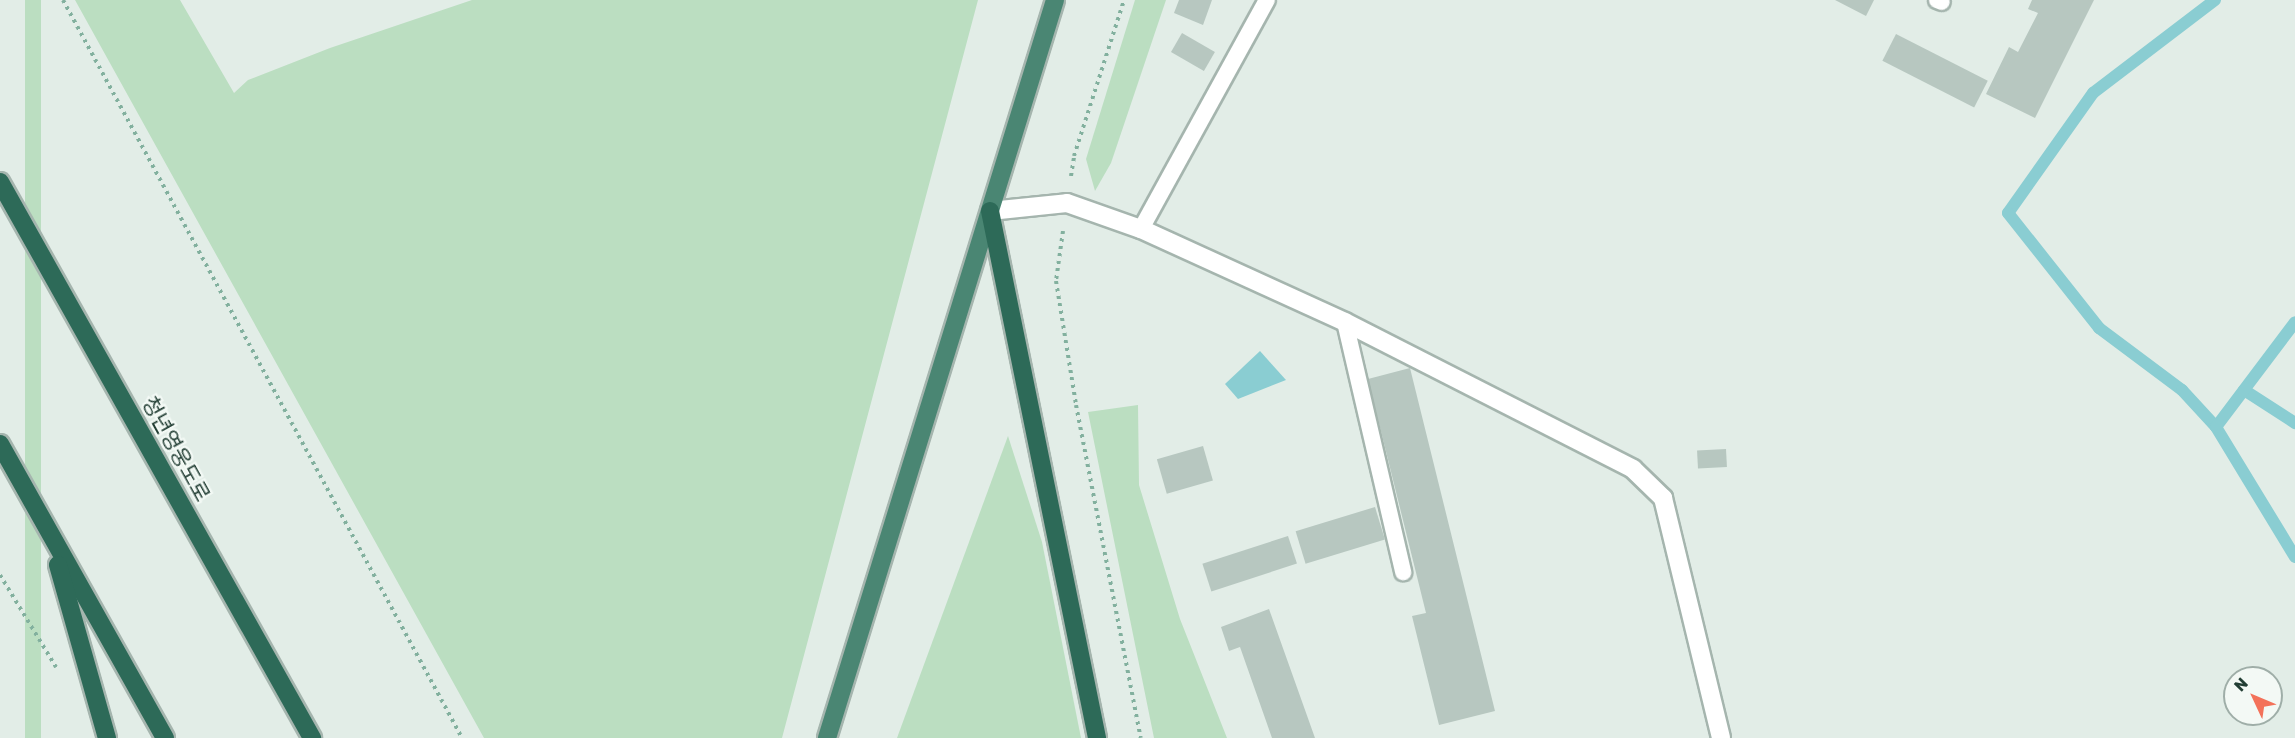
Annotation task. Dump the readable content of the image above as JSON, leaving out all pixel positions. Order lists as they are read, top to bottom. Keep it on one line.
{"streets":{"highway":["청년영웅도로"]},"north":"top left"}
